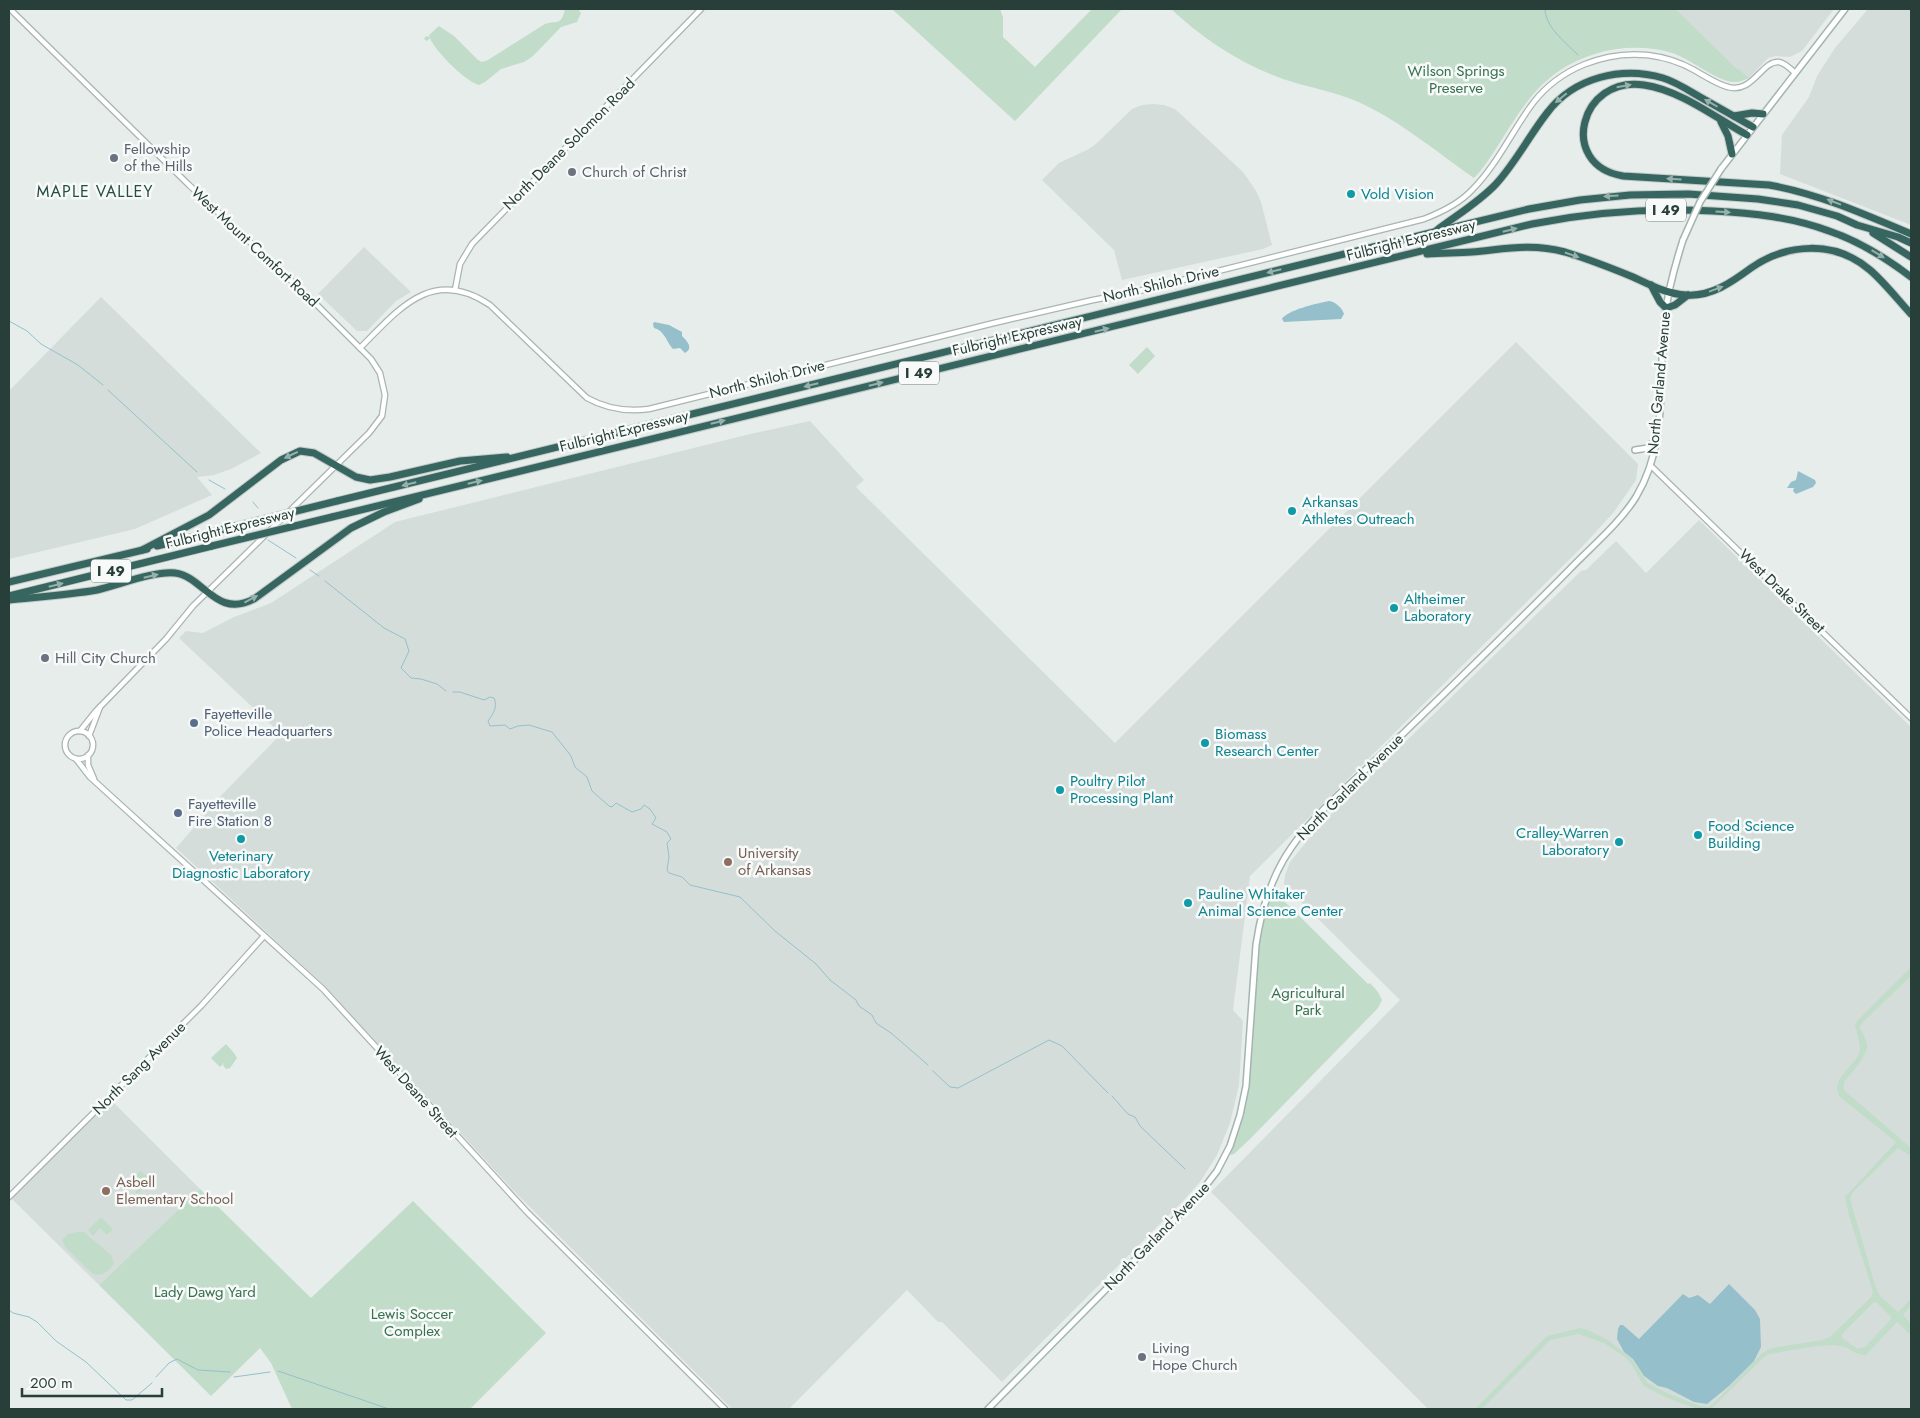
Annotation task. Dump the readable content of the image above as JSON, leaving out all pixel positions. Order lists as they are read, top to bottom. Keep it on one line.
{"streets":{"highway":["I 49","Fulbright Expressway"],"main road":["North Garland Avenue"],"street":["North Deane Solomon Road","West Mount Comfort Road","North Shiloh Drive","West Drake Street","North Sang Avenue","West Deane Street"]},"crossings":[["North Deane Solomon Road","North Shiloh Drive"],["I 49","Fulbright Expressway"],["West Mount Comfort Road","North Shiloh Drive"],["North Shiloh Drive","North Garland Avenue"],["North Garland Avenue","West Drake Street"],["North Sang Avenue","West Deane Street"]],"districts":["MAPLE VALLEY"],"parks":["Wilson Springs Preserve","Agricultural Park","Lady Dawg Yard","Lewis Soccer Complex"],"places":["Fellowship of the Hills","Church of Christ","Vold Vision","Arkansas Athletes Outreach","Altheimer Laboratory","Hill City Church","Fayetteville Police Headquarters","Biomass Research Center","Poultry Pilot Processing Plant","Fayetteville Fire Station 8","Food Science Building","Veterinary Diagnostic Laboratory","Cralley-Warren Laboratory","University of Arkansas","Pauline Whitaker Animal Science Center","Asbell Elementary School","Living Hope Church"],"scale_bar":"200 m"}
